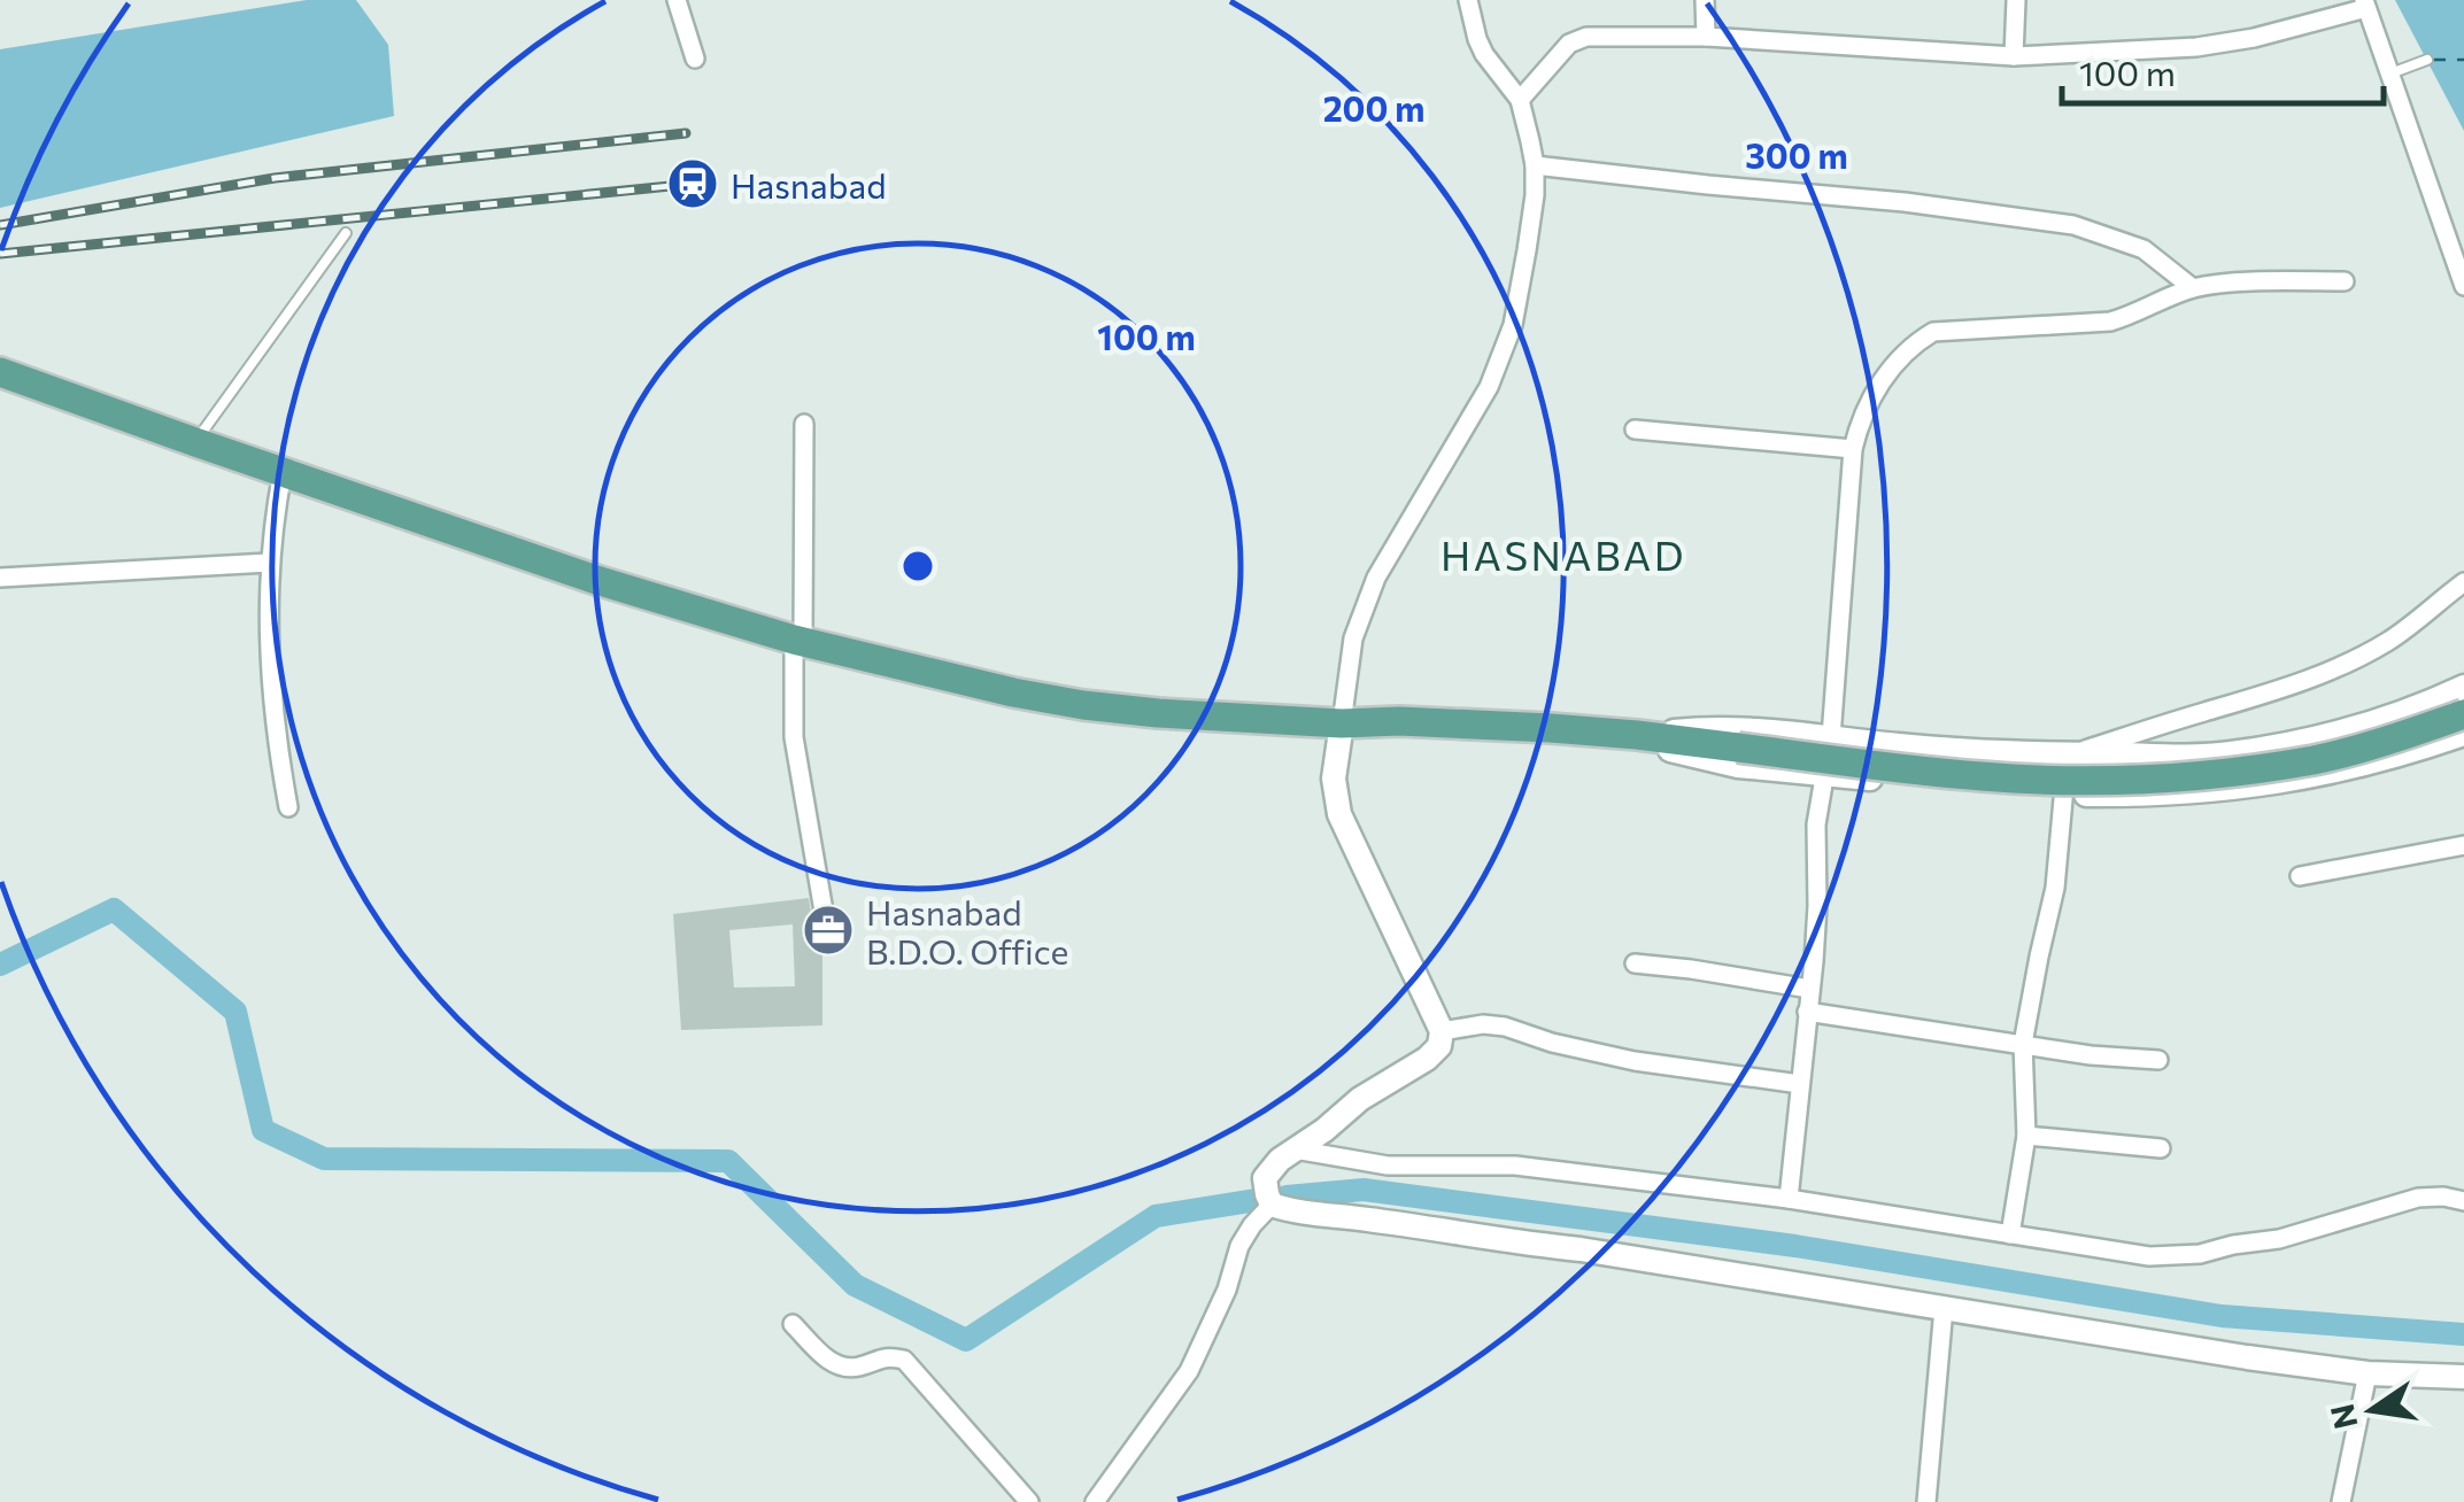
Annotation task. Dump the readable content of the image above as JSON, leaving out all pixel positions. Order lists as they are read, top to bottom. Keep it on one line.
{"districts":["HASNABAD"],"places":{"station":["Hasnabad"],"office":["Hasnabad B.D.O. Office"]},"scale_bar":"100 m","north":"left","rings":["200 m","300 m","100 m"]}
